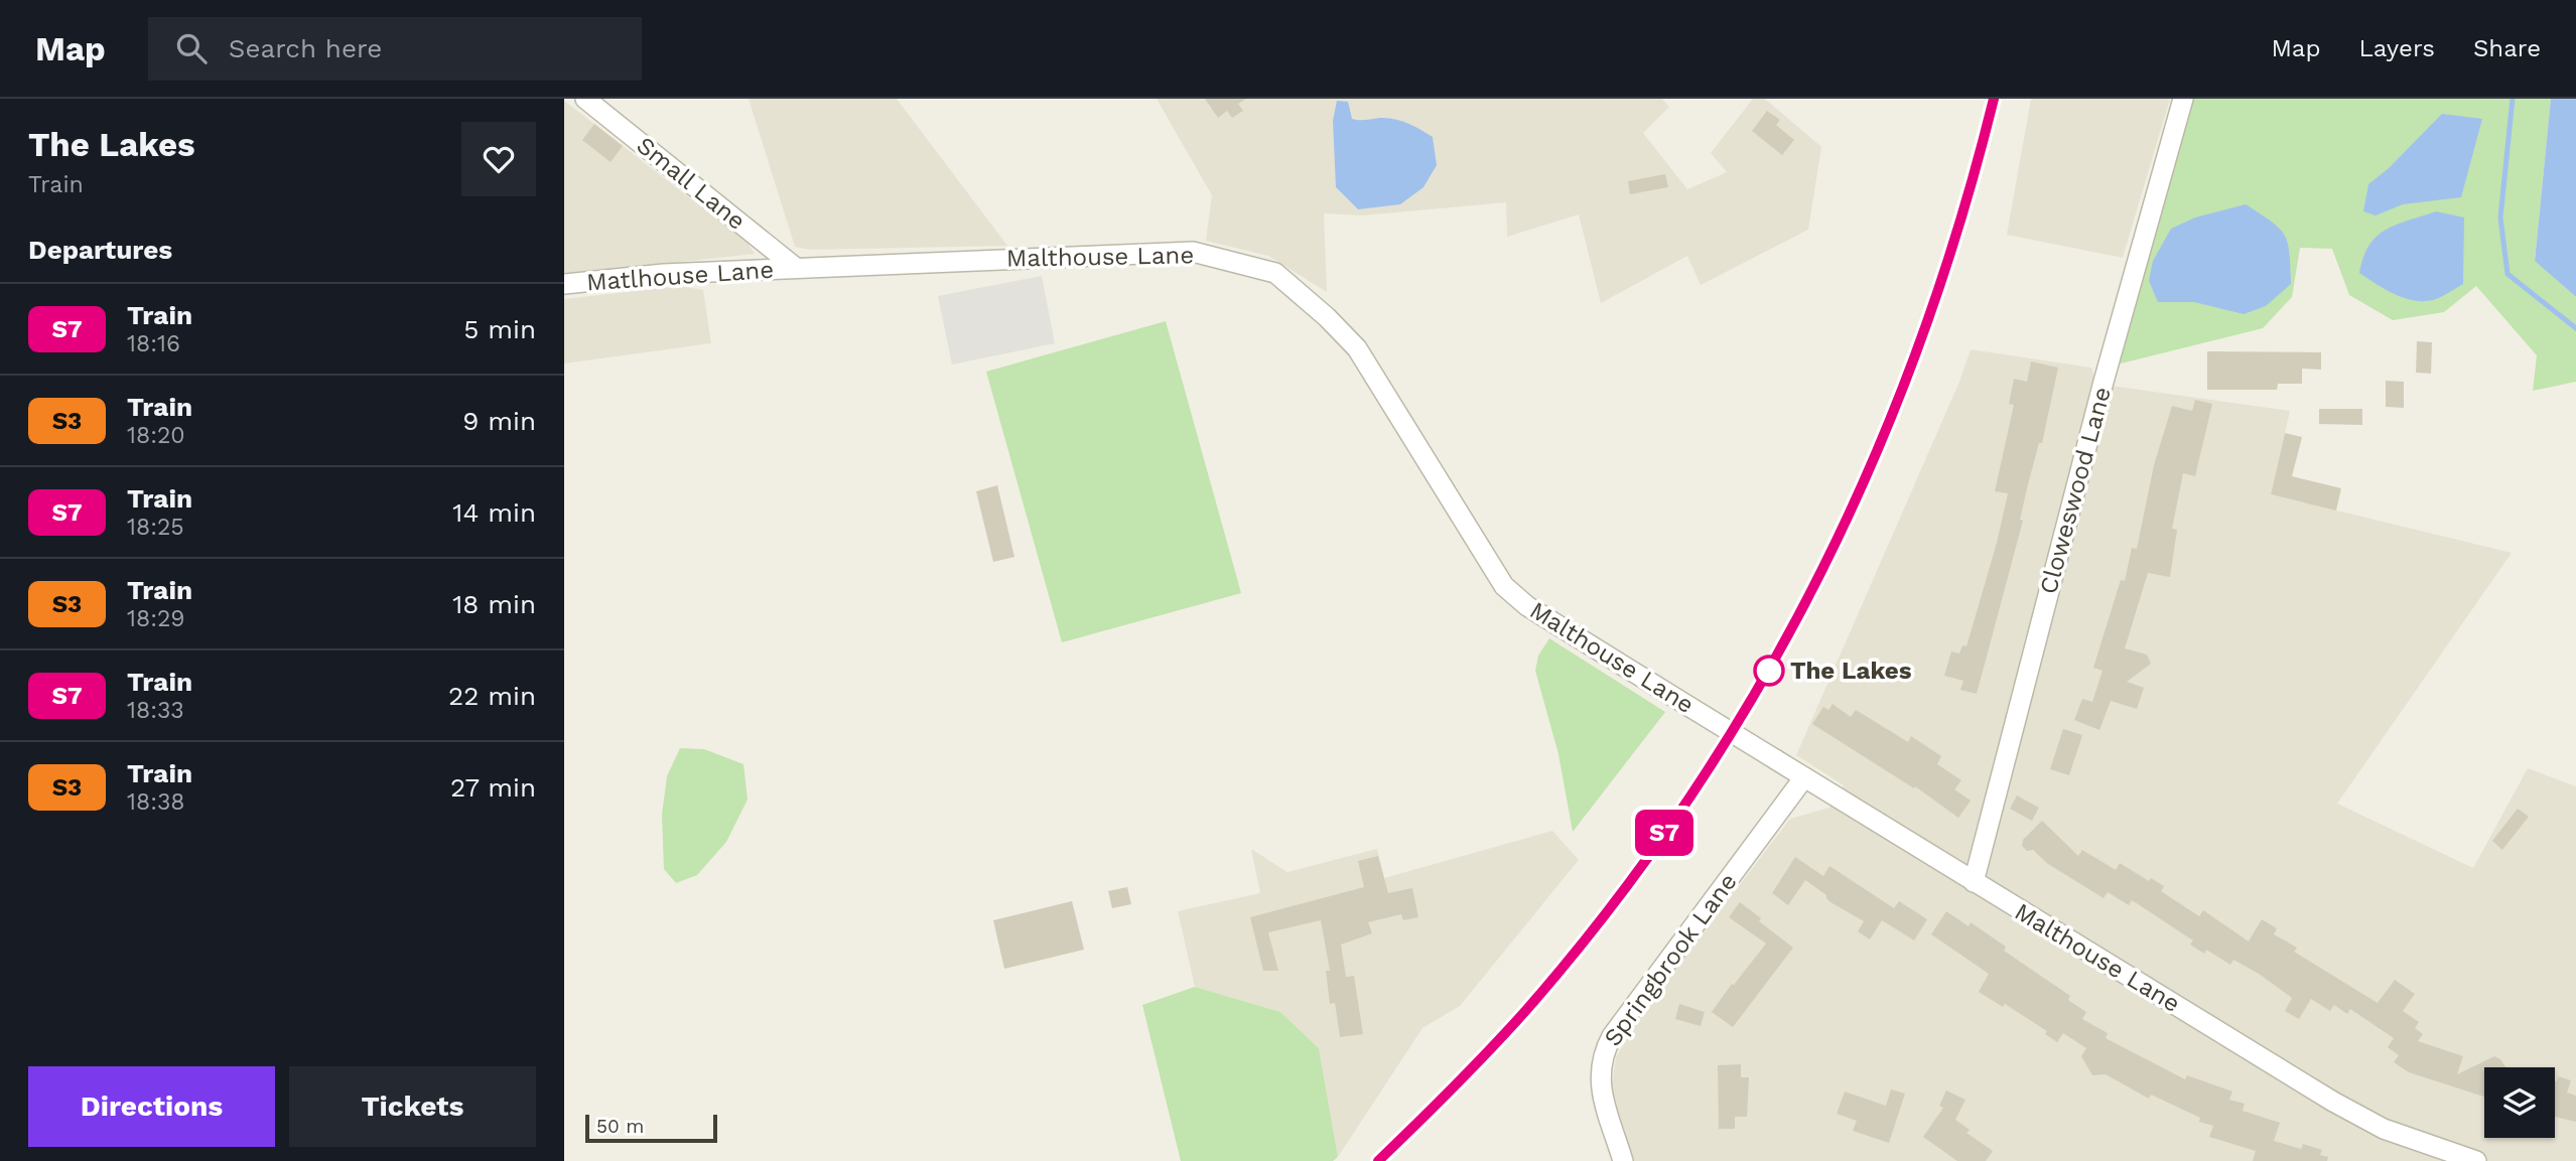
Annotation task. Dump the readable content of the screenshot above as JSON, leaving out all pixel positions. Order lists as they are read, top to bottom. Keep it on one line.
{"streets":{"street":["Small Lane","Malthouse Lane","Matlhouse Lane","Cloweswood Lane","Springbrook Lane"]},"crossings":[["Small Lane","Malthouse Lane"],["Small Lane","Matlhouse Lane"],["Malthouse Lane","Matlhouse Lane"],["Malthouse Lane","Cloweswood Lane"],["Malthouse Lane","Springbrook Lane"]],"places":["The Lakes"],"scale_bar":"50 m","page":{"header":"Map","search":"Search here","nav":["Map","Layers","Share"],"heading":[["The Lakes","Train"],"Departures"],"on_map":"S7","list":[{"mark":"S7","name":"Train","note":"18:16","value":"5 min"},{"mark":"S3","name":"Train","note":"18:20","value":"9 min"},{"mark":"S7","name":"Train","note":"18:25","value":"14 min"},{"mark":"S3","name":"Train","note":"18:29","value":"18 min"},{"mark":"S7","name":"Train","note":"18:33","value":"22 min"},{"mark":"S3","name":"Train","note":"18:38","value":"27 min"}],"buttons":["Directions","Tickets"],"scale":"50 m"}}
